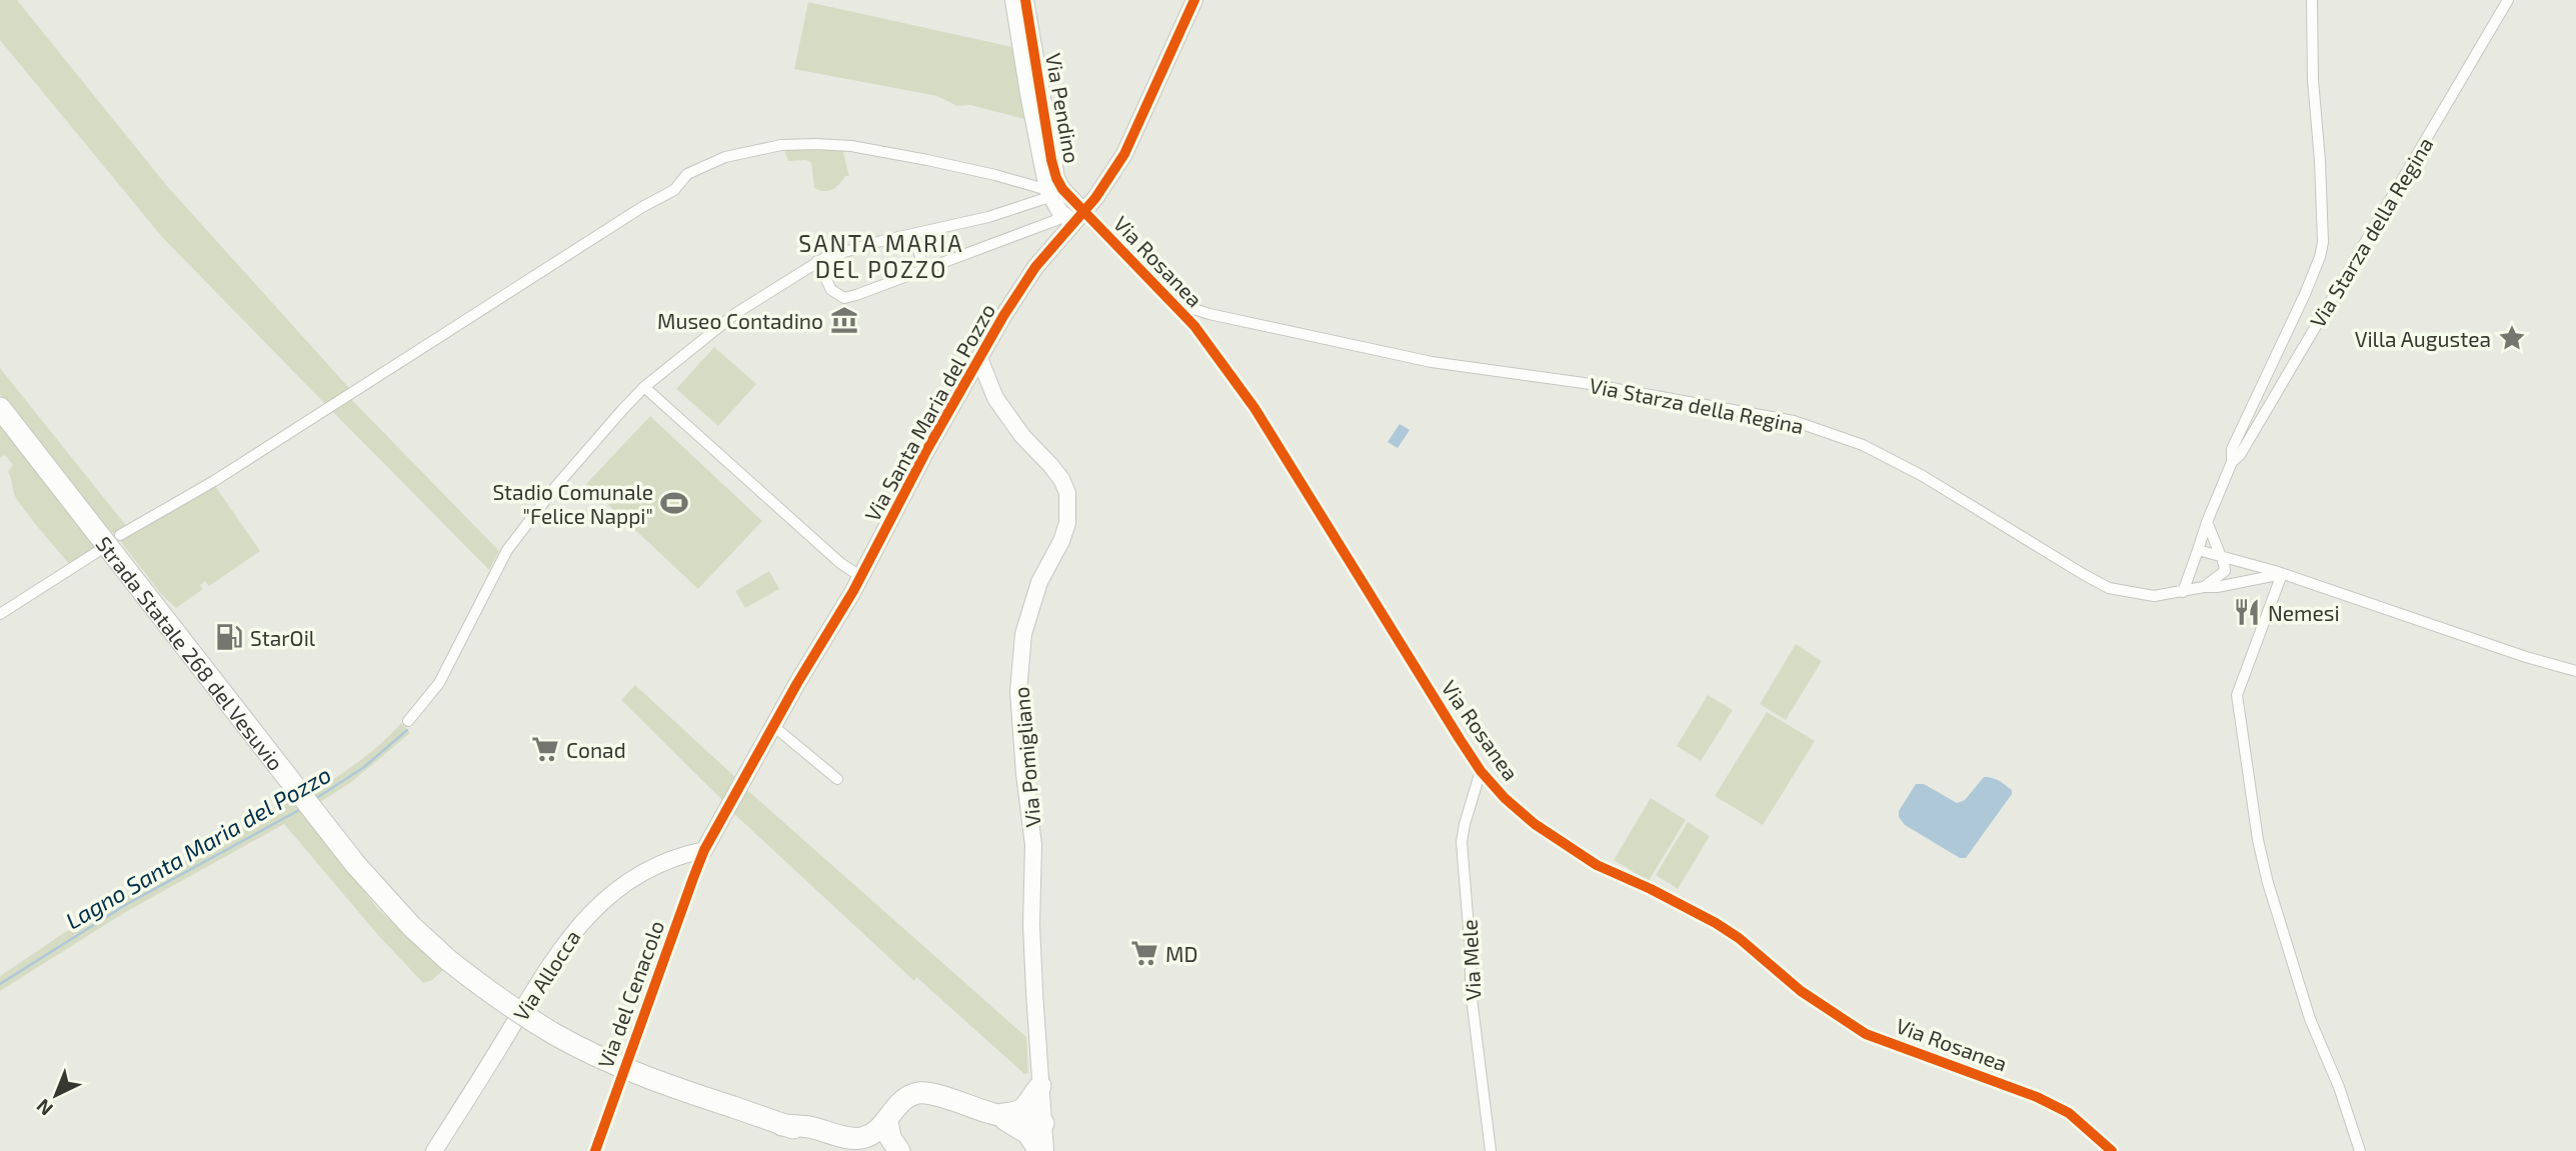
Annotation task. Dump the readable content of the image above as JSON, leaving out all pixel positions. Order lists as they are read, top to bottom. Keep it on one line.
{"streets":{"highway":["Strada Statale 268 del Vesuvio"],"street":["Via Pendino","Via Starza della Regina","Via Rosanea","Via Santa Maria del Pozzo","Via Pomigliano","Via Mele","Via Allocca","Via del Cenacolo"]},"crossings":[["Via Pendino","Via Rosanea"],["Via Pendino","Via Santa Maria del Pozzo"],["Via Starza della Regina","Via Rosanea"],["Via Rosanea","Via Santa Maria del Pozzo"],["Via Rosanea","Via Mele"],["Via Santa Maria del Pozzo","Via Pomigliano"],["Via Santa Maria del Pozzo","Via Allocca"],["Via Santa Maria del Pozzo","Via del Cenacolo"],["Via Allocca","Via del Cenacolo"]],"districts":["SANTA MARIA DEL POZZO"],"water":["Lagno Santa Maria del Pozzo"],"places":{"museum":["Museo Contadino"],"place":["Villa Augustea"],"sports":["Stadio Comunale \"Felice Nappi\""],"restaurant":["Nemesi"],"fuel station":["StarOil"],"supermarket":["Conad","MD"]},"north":"bottom left"}
